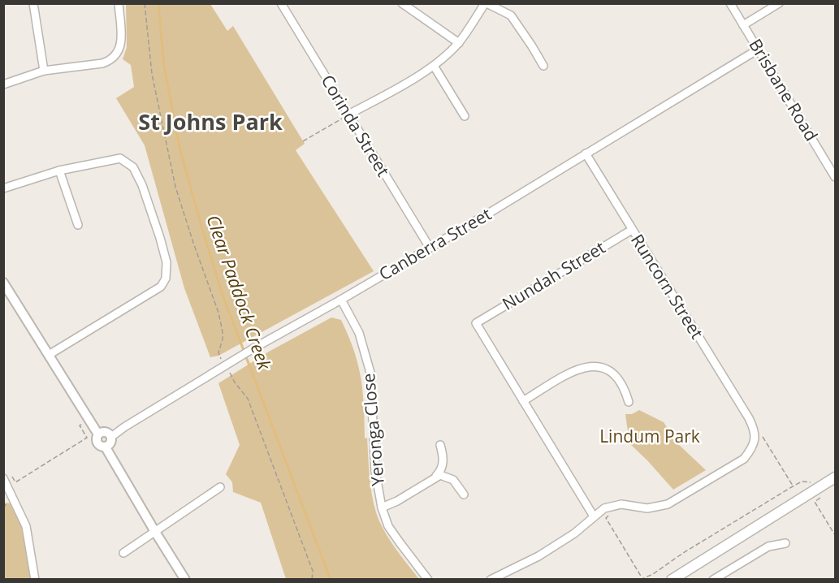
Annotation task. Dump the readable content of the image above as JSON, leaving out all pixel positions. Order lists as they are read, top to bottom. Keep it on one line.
{"streets":{"street":["Brisbane Road","Corinda Street","Canberra Street","Nundah Street","Runcorn Street","Yeronga Close"]},"crossings":[["Brisbane Road","Canberra Street"],["Corinda Street","Canberra Street"],["Canberra Street","Runcorn Street"],["Canberra Street","Yeronga Close"],["Nundah Street","Runcorn Street"]],"districts":["St Johns Park"],"water":["Clear Paddock Creek"],"parks":["Lindum Park"]}
